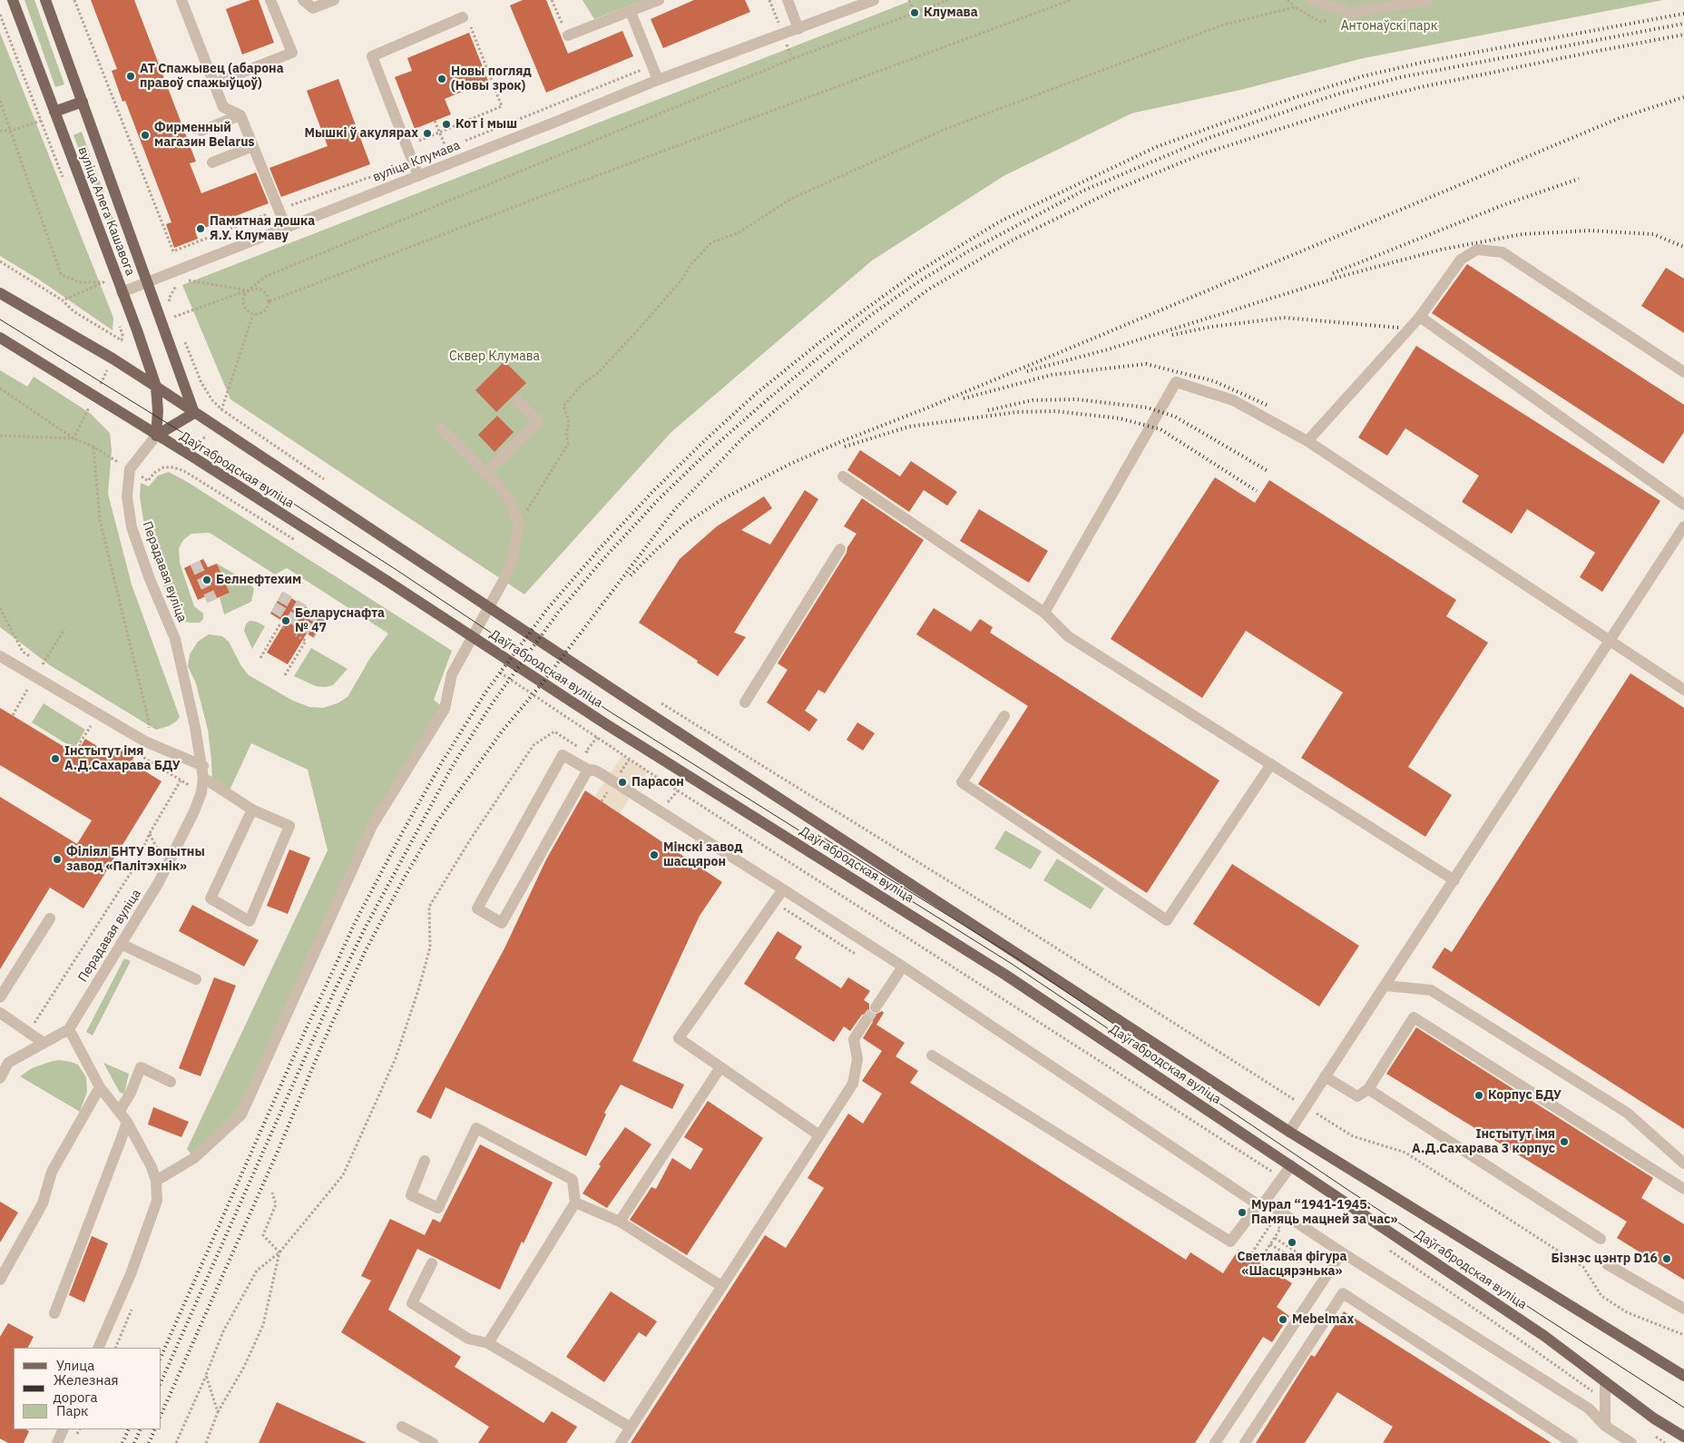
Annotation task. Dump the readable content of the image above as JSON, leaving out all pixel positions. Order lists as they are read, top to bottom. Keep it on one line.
{"streets":{"main road":["вуліца Алега Кашавога","Даўгабродская вуліца","Перадавая вуліца"],"street":["вуліца Клумава"]},"crossings":[["вуліца Клумава","вуліца Алега Кашавога"],["вуліца Алега Кашавога","Даўгабродская вуліца"],["вуліца Алега Кашавога","Перадавая вуліца"],["Даўгабродская вуліца","Перадавая вуліца"]],"parks":["Антонаўскі парк","Сквер Клумава"],"places":["Клумава","АТ Спажывец (абарона правоў спажыўцоў)","Новы погляд (Новы зрок)","Кот і мыш","Мышкі ў акулярах","Фирменный магазин Belarus","Памятная дошка Я.У. Клумаву","Белнефтехим","Беларуснафта № 47","Інстытут імя А.Д.Сахарава БДУ","Парасон","Мінскі завод шасцярон","Філіял БНТУ Вопытны завод «Палітэхнік»","Корпус БДУ","Інстытут імя А.Д.Сахарава 3 корпус","Мурал “1941-1945. Памяць мацней за час»","Светлавая фігура «Шасцярэнька»","Бізнэс цэнтр D16","Mebelmax"],"legend":["Улица","Железная дорога","Парк"]}
